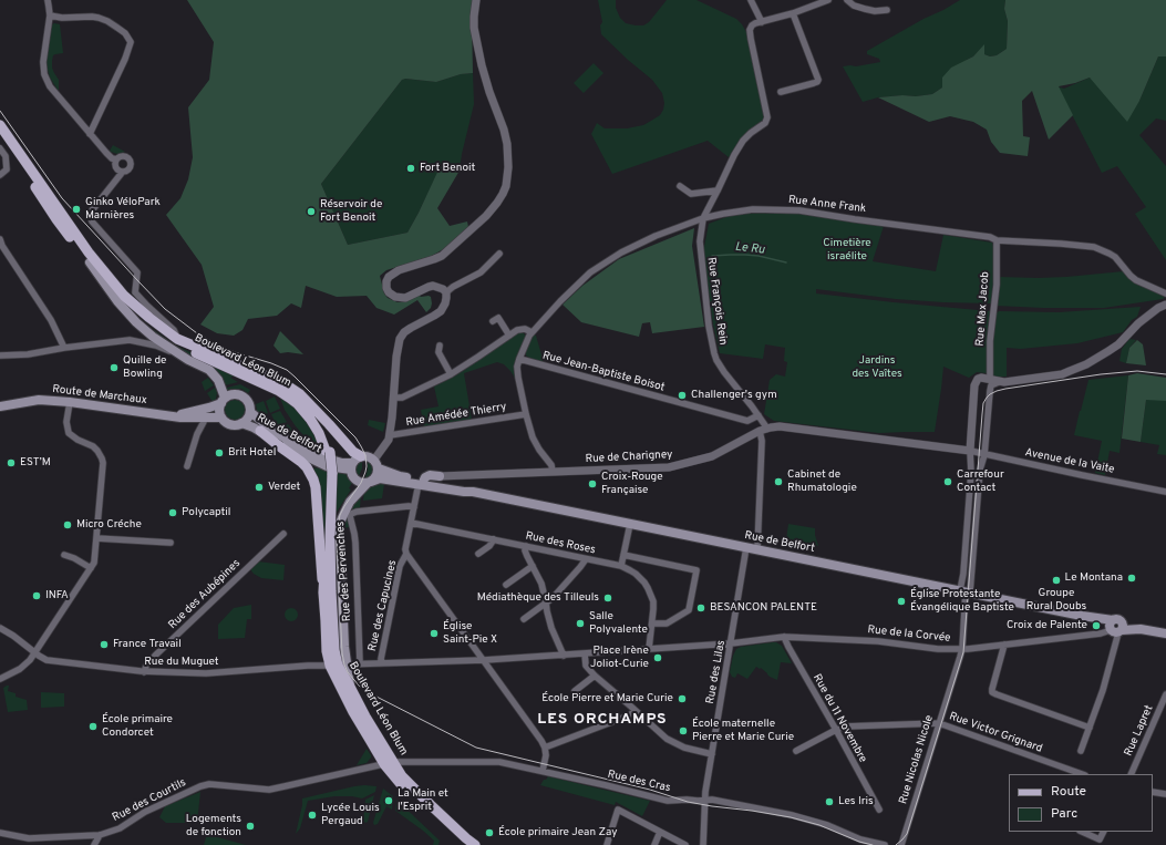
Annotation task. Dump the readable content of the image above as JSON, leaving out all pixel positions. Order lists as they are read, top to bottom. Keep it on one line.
{"streets":{"main road":["Boulevard Léon Blum","Route de Marchaux","Rue de Belfort"],"street":["Rue Anne Frank","Rue François Rein","Rue Max Jacob","Rue Jean-Baptiste Boisot","Rue Amédée Thierry","Rue de Charigney","Avenue de la Vaite","Rue des Roses","Rue des Pervenches","Rue des Aubépines","Rue des Capucines","Rue de la Corvée","Rue du Muguet","Rue des Lilas","Rue du 11 Novembre","Rue Lapret","Rue Victor Grignard","Rue Nicolas Nicole","Rue des Cras","Rue des Courtils"]},"crossings":[["Rue Anne Frank","Rue François Rein"],["Rue Anne Frank","Rue Max Jacob"],["Rue François Rein","Rue Jean-Baptiste Boisot"],["Rue François Rein","Rue de Charigney"],["Boulevard Léon Blum","Rue du Muguet"],["Boulevard Léon Blum","Rue des Cras"],["Boulevard Léon Blum","Rue des Courtils"],["Route de Marchaux","Rue de Belfort"],["Rue de Belfort","Rue de Charigney"],["Rue de Belfort","Rue des Capucines"],["Rue de Belfort","Rue de la Corvée"],["Rue de Belfort","Rue des Lilas"],["Rue de Belfort","Rue Nicolas Nicole"],["Rue de Charigney","Avenue de la Vaite"],["Rue des Roses","Rue des Capucines"],["Rue des Roses","Rue de la Corvée"],["Rue des Roses","Rue du Muguet"],["Rue des Pervenches","Rue des Capucines"],["Rue des Pervenches","Rue du Muguet"],["Rue des Aubépines","Rue du Muguet"],["Rue des Capucines","Rue du Muguet"],["Rue de la Corvée","Rue du Muguet"],["Rue de la Corvée","Rue des Lilas"],["Rue de la Corvée","Rue du 11 Novembre"],["Rue de la Corvée","Rue Nicolas Nicole"],["Rue des Lilas","Rue des Cras"],["Rue du 11 Novembre","Rue Victor Grignard"],["Rue Victor Grignard","Rue Nicolas Nicole"],["Rue des Cras","Rue des Courtils"]],"districts":["LES ORCHAMPS"],"water":["Le Ru"],"parks":["Cimetière israélite","Jardins des Vaîtes"],"places":["Fort Benoit","Ginko VéloPark Marnières","Réservoir de Fort Benoit","Quille de Bowling","Challenger's gym","Brit Hotel","EST’M","Cabinet de Rhumatologie","Carrefour Contact","Croix-Rouge Française","Verdet","Polycaptil","Micro Créche","Le Montana","Groupe Rural Doubs","INFA","Médiathèque des Tilleuls","Église Protestante Évangélique Baptiste","BESANCON PALENTE","Salle Polyvalente","Croix de Palente","Église Saint-Pie X","France Travail","Place Irène Joliot-Curie","École Pierre et Marie Curie","École primaire Condorcet","École maternelle Pierre et Marie Curie","La Main et l'Esprit","Les Iris","Lycée Louis Pergaud","Logements de fonction","École primaire Jean Zay"],"legend":["Route","Parc"]}
